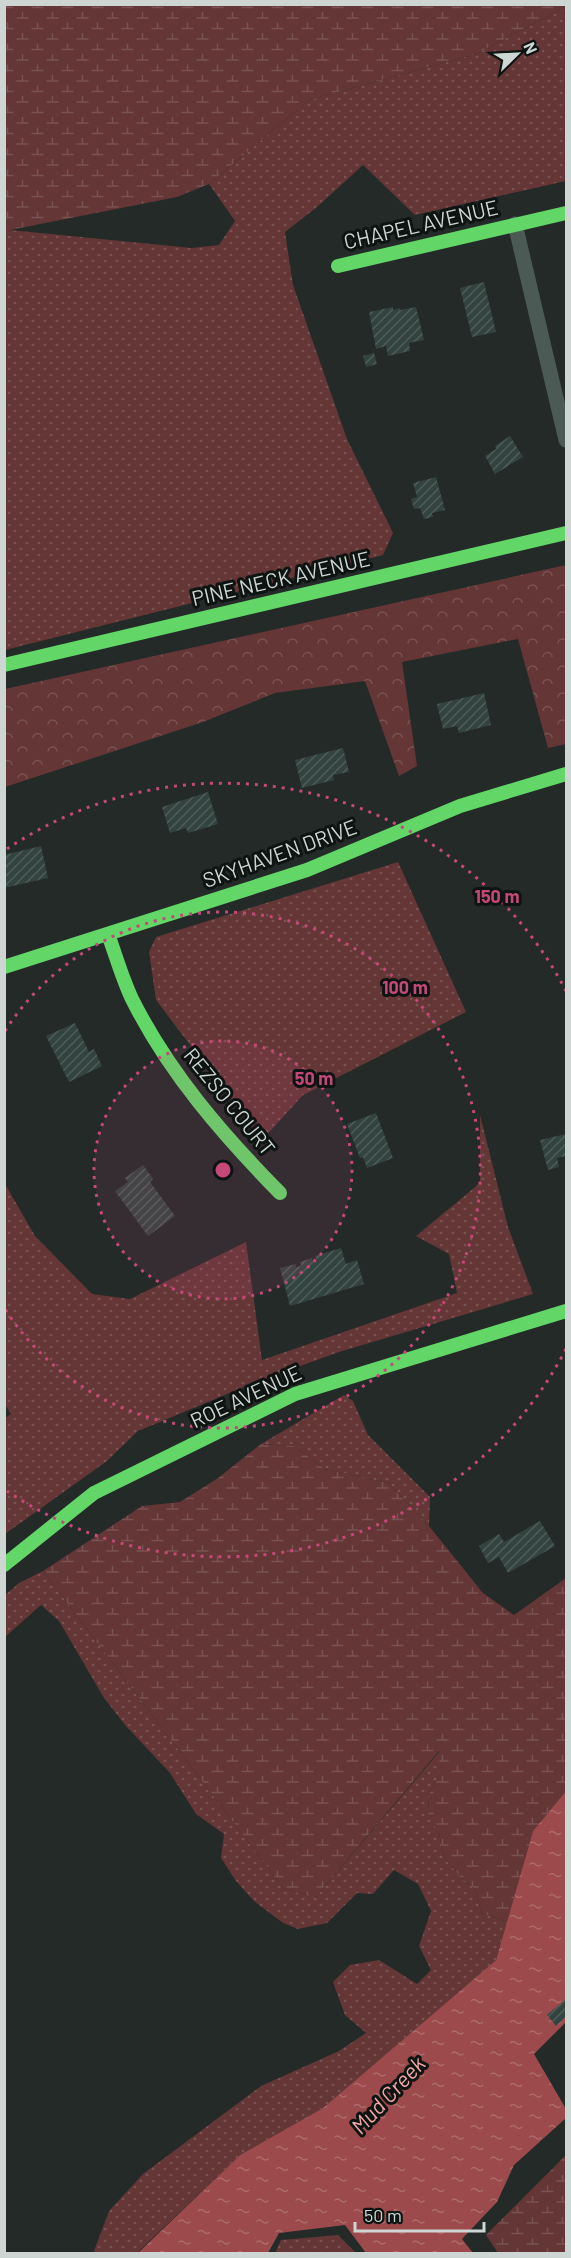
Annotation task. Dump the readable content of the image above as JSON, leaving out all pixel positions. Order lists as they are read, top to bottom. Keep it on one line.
{"streets":{"street":["CHAPEL AVENUE","PINE NECK AVENUE","SKYHAVEN DRIVE","REZSO COURT","ROE AVENUE"]},"crossings":[["SKYHAVEN DRIVE","REZSO COURT"]],"water":["Mud Creek"],"scale_bar":"50 m","north":"top right","rings":["150 m","100 m","50 m"]}
